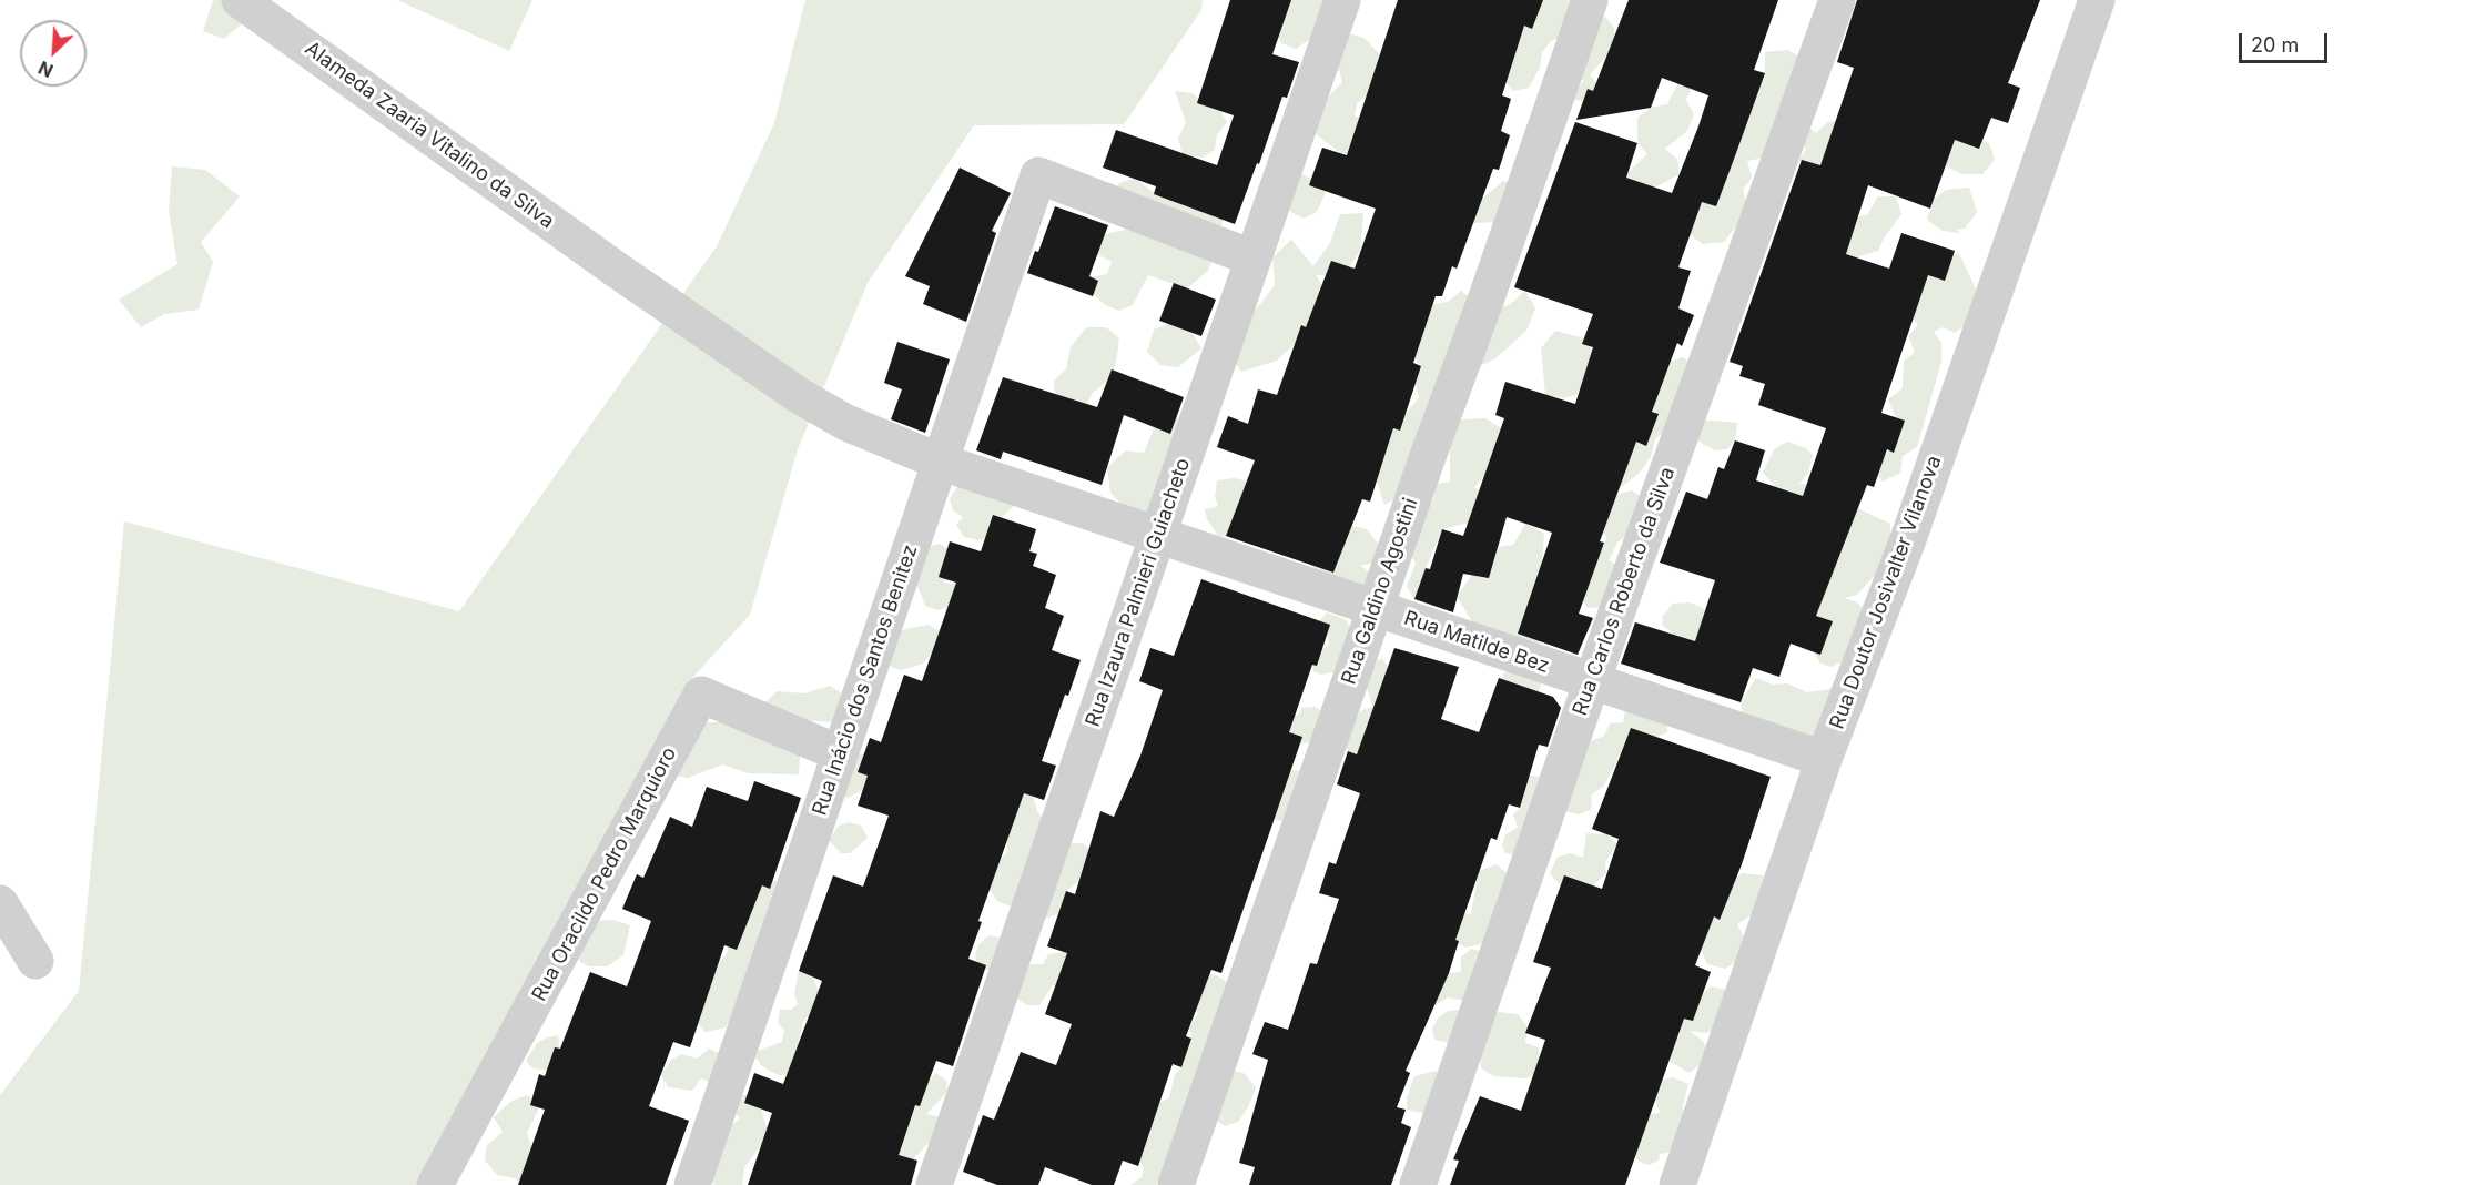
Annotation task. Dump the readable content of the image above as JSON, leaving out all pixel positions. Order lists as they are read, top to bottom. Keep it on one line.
{"streets":{"street":["Alameda Zaaria Vitalino da Silva","Rua Galdino Agostini","Rua Carlos Roberto da Silva","Rua Izaura Palmieri Guiacheto","Rua Doutor Josivalter Vilanova","Rua Matilde Bez","Rua Inácio dos Santos Benitez","Rua Oracildo Pedro Marquioro"]},"crossings":[["Alameda Zaaria Vitalino da Silva","Rua Matilde Bez"],["Alameda Zaaria Vitalino da Silva","Rua Inácio dos Santos Benitez"],["Rua Galdino Agostini","Rua Matilde Bez"],["Rua Carlos Roberto da Silva","Rua Matilde Bez"],["Rua Izaura Palmieri Guiacheto","Rua Matilde Bez"],["Rua Izaura Palmieri Guiacheto","Rua Inácio dos Santos Benitez"],["Rua Doutor Josivalter Vilanova","Rua Matilde Bez"],["Rua Matilde Bez","Rua Inácio dos Santos Benitez"],["Rua Inácio dos Santos Benitez","Rua Oracildo Pedro Marquioro"]],"scale_bar":"20 m","north":"bottom left"}
